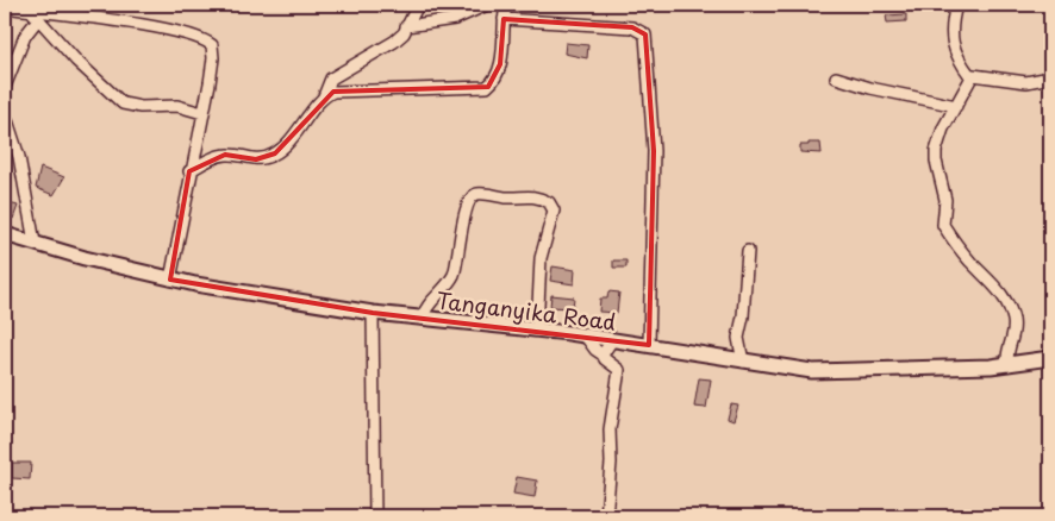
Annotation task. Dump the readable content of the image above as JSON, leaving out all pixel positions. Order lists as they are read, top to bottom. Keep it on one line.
{"streets":{"street":["Tanganyika Road"]}}
